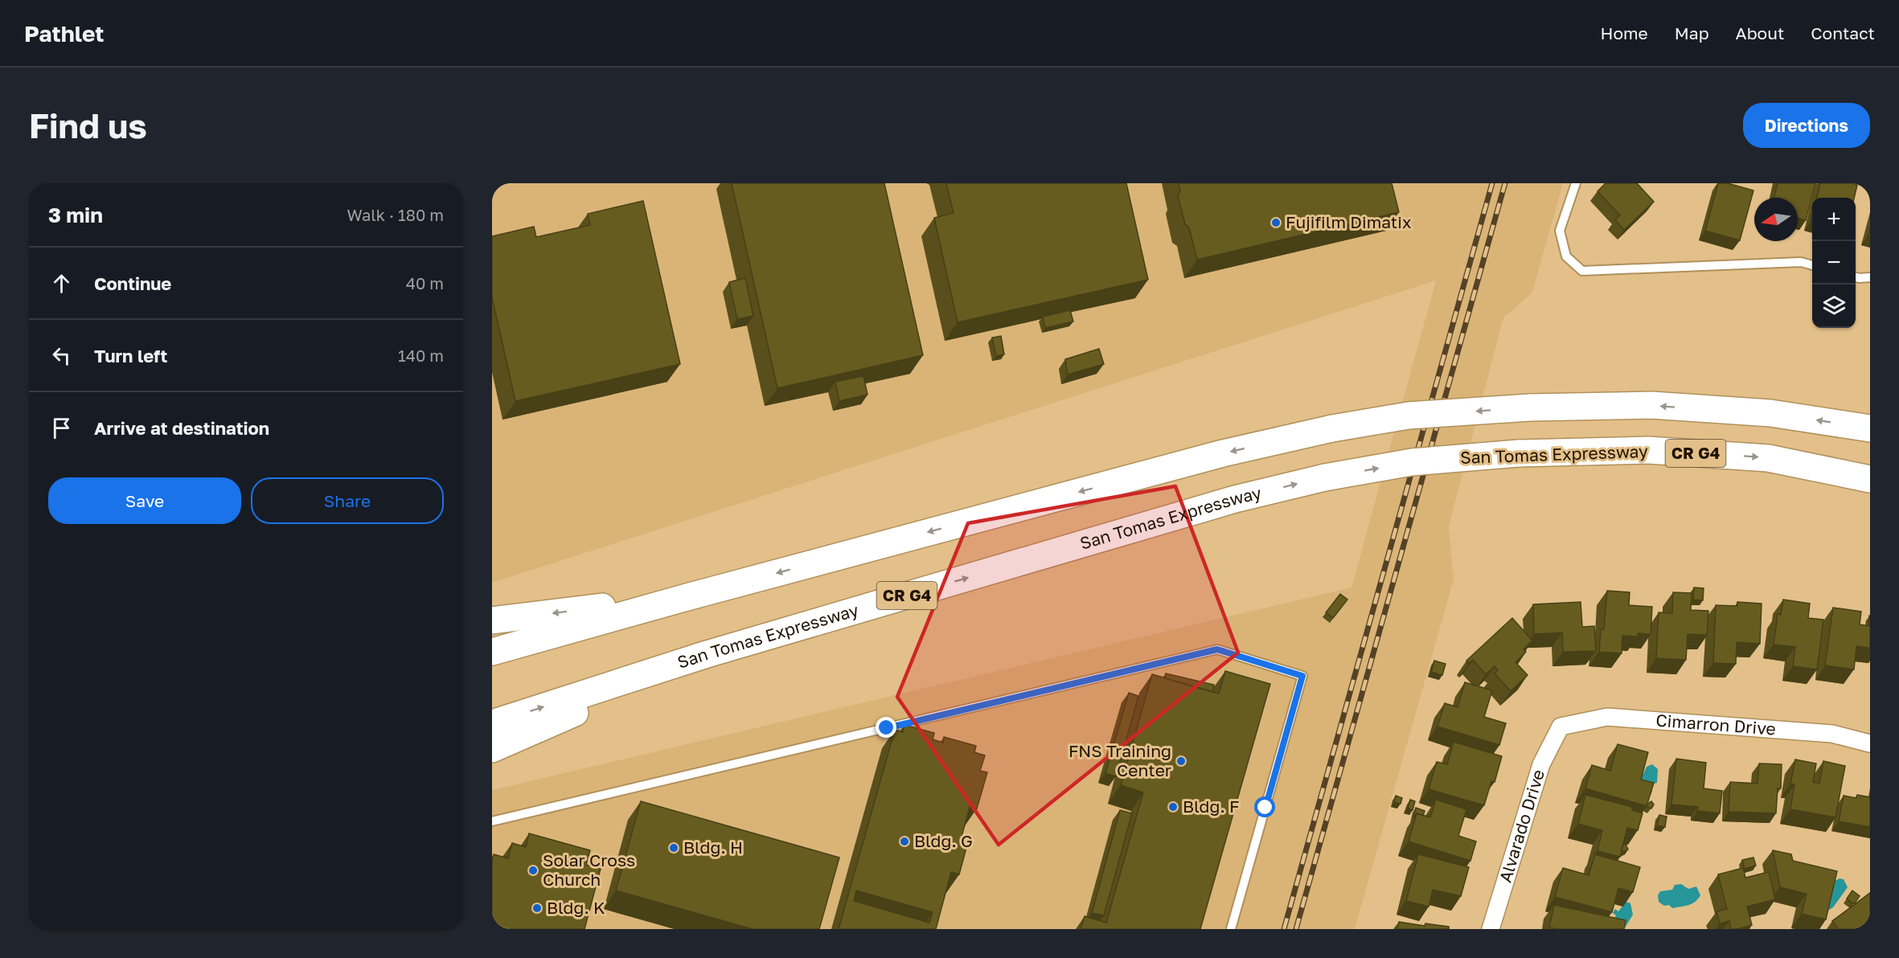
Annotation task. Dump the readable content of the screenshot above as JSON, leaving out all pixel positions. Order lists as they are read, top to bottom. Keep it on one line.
{"streets":{"highway":["CR G4","San Tomas Expressway"],"street":["Cimarron Drive","Alvarado Drive"]},"crossings":[["Cimarron Drive","Alvarado Drive"]],"places":["Fujifilm Dimatix","FNS Training Center","Bldg. F","Bldg. G","Bldg. H","Solar Cross Church","Bldg. K"],"north":"left","page":{"header":"Pathlet","nav":["Home","Map","About","Contact"],"buttons":["Directions",["Save","Share"]],"title":"Find us","heading":["3 min","Walk · 180 m"],"map_buttons":["+","−"],"list":[["Continue","40 m"],["Turn left","140 m"],"Arrive at destination"]}}
